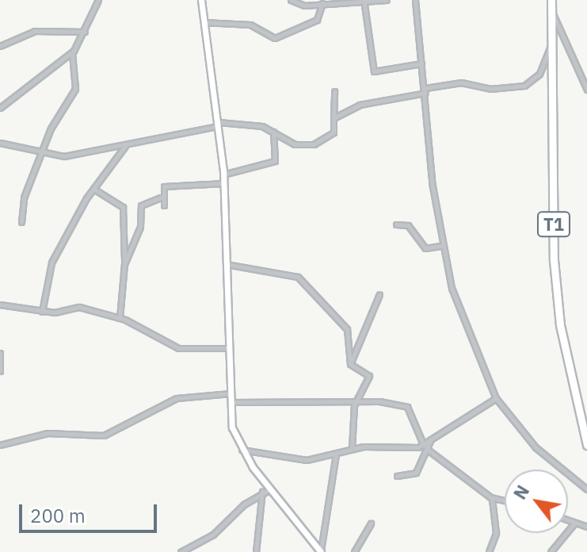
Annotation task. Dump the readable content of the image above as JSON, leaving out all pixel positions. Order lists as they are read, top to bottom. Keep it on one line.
{"streets":{"highway":["T1"]},"scale_bar":"200 m","north":"top left"}
